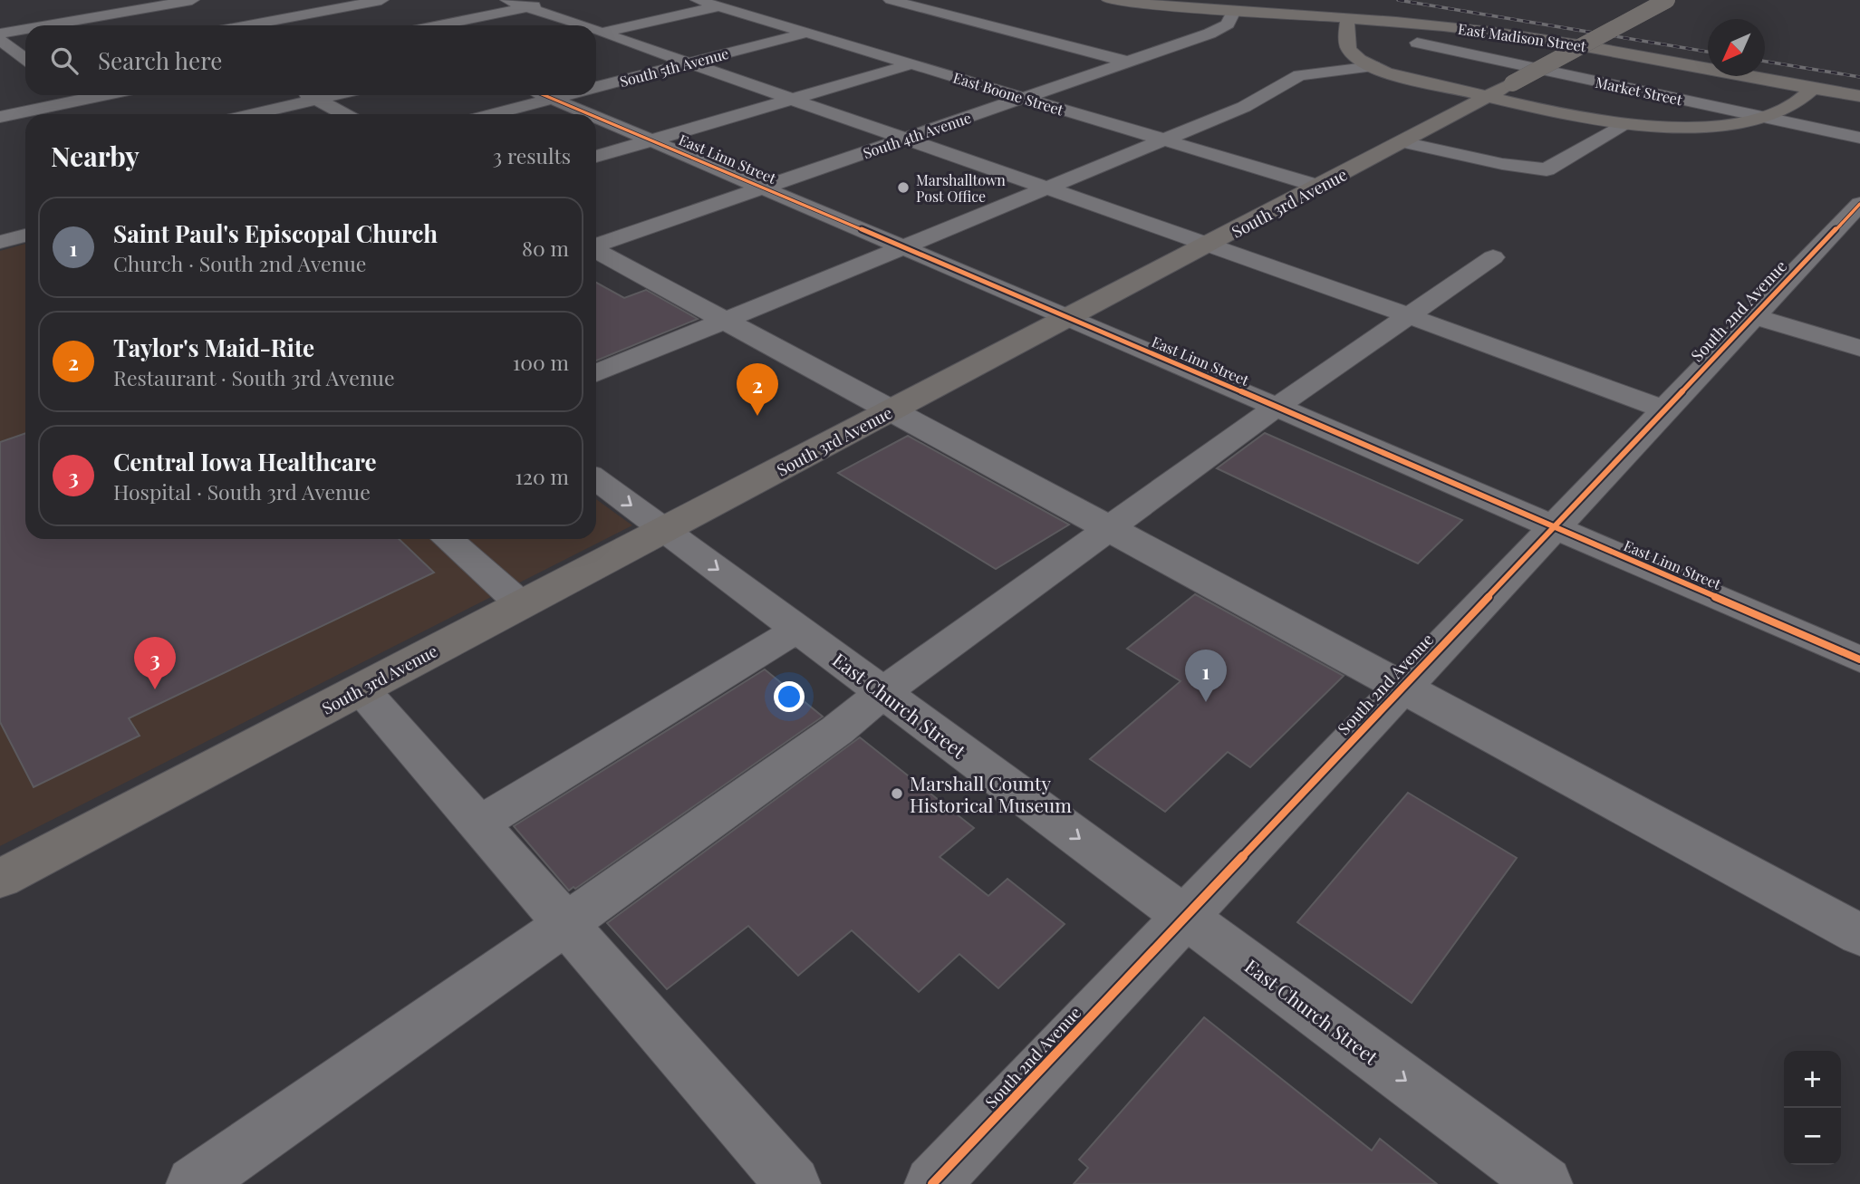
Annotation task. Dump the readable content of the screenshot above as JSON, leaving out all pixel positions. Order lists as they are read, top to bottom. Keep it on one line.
{"streets":{"main road":["East Madison Street","South 3rd Avenue"],"street":["South 5th Avenue","Market Street","East Boone Street","South 4th Avenue","East Linn Street","South 2nd Avenue","East Church Street"]},"crossings":[["East Madison Street","South 4th Avenue"],["South 5th Avenue","East Boone Street"],["South 5th Avenue","East Linn Street"],["East Boone Street","South 4th Avenue"],["East Boone Street","South 3rd Avenue"],["South 4th Avenue","East Linn Street"],["East Linn Street","South 3rd Avenue"],["East Linn Street","South 2nd Avenue"],["South 3rd Avenue","East Church Street"],["South 2nd Avenue","East Church Street"]],"places":["Marshalltown Post Office","Marshall County Historical Museum"],"north":"bottom left","page":{"search":"Search here","heading":["Nearby","3 results"],"list":[{"mark":"1","name":"Saint Paul's Episcopal Church","note":"Church · South 2nd Avenue","value":"80 m"},{"mark":"2","name":"Taylor's Maid-Rite","note":"Restaurant · South 3rd Avenue","value":"100 m"},{"mark":"3","name":"Central Iowa Healthcare","note":"Hospital · South 3rd Avenue","value":"120 m"}],"pins":["2","3","1"],"map_buttons":["+","−"]}}
